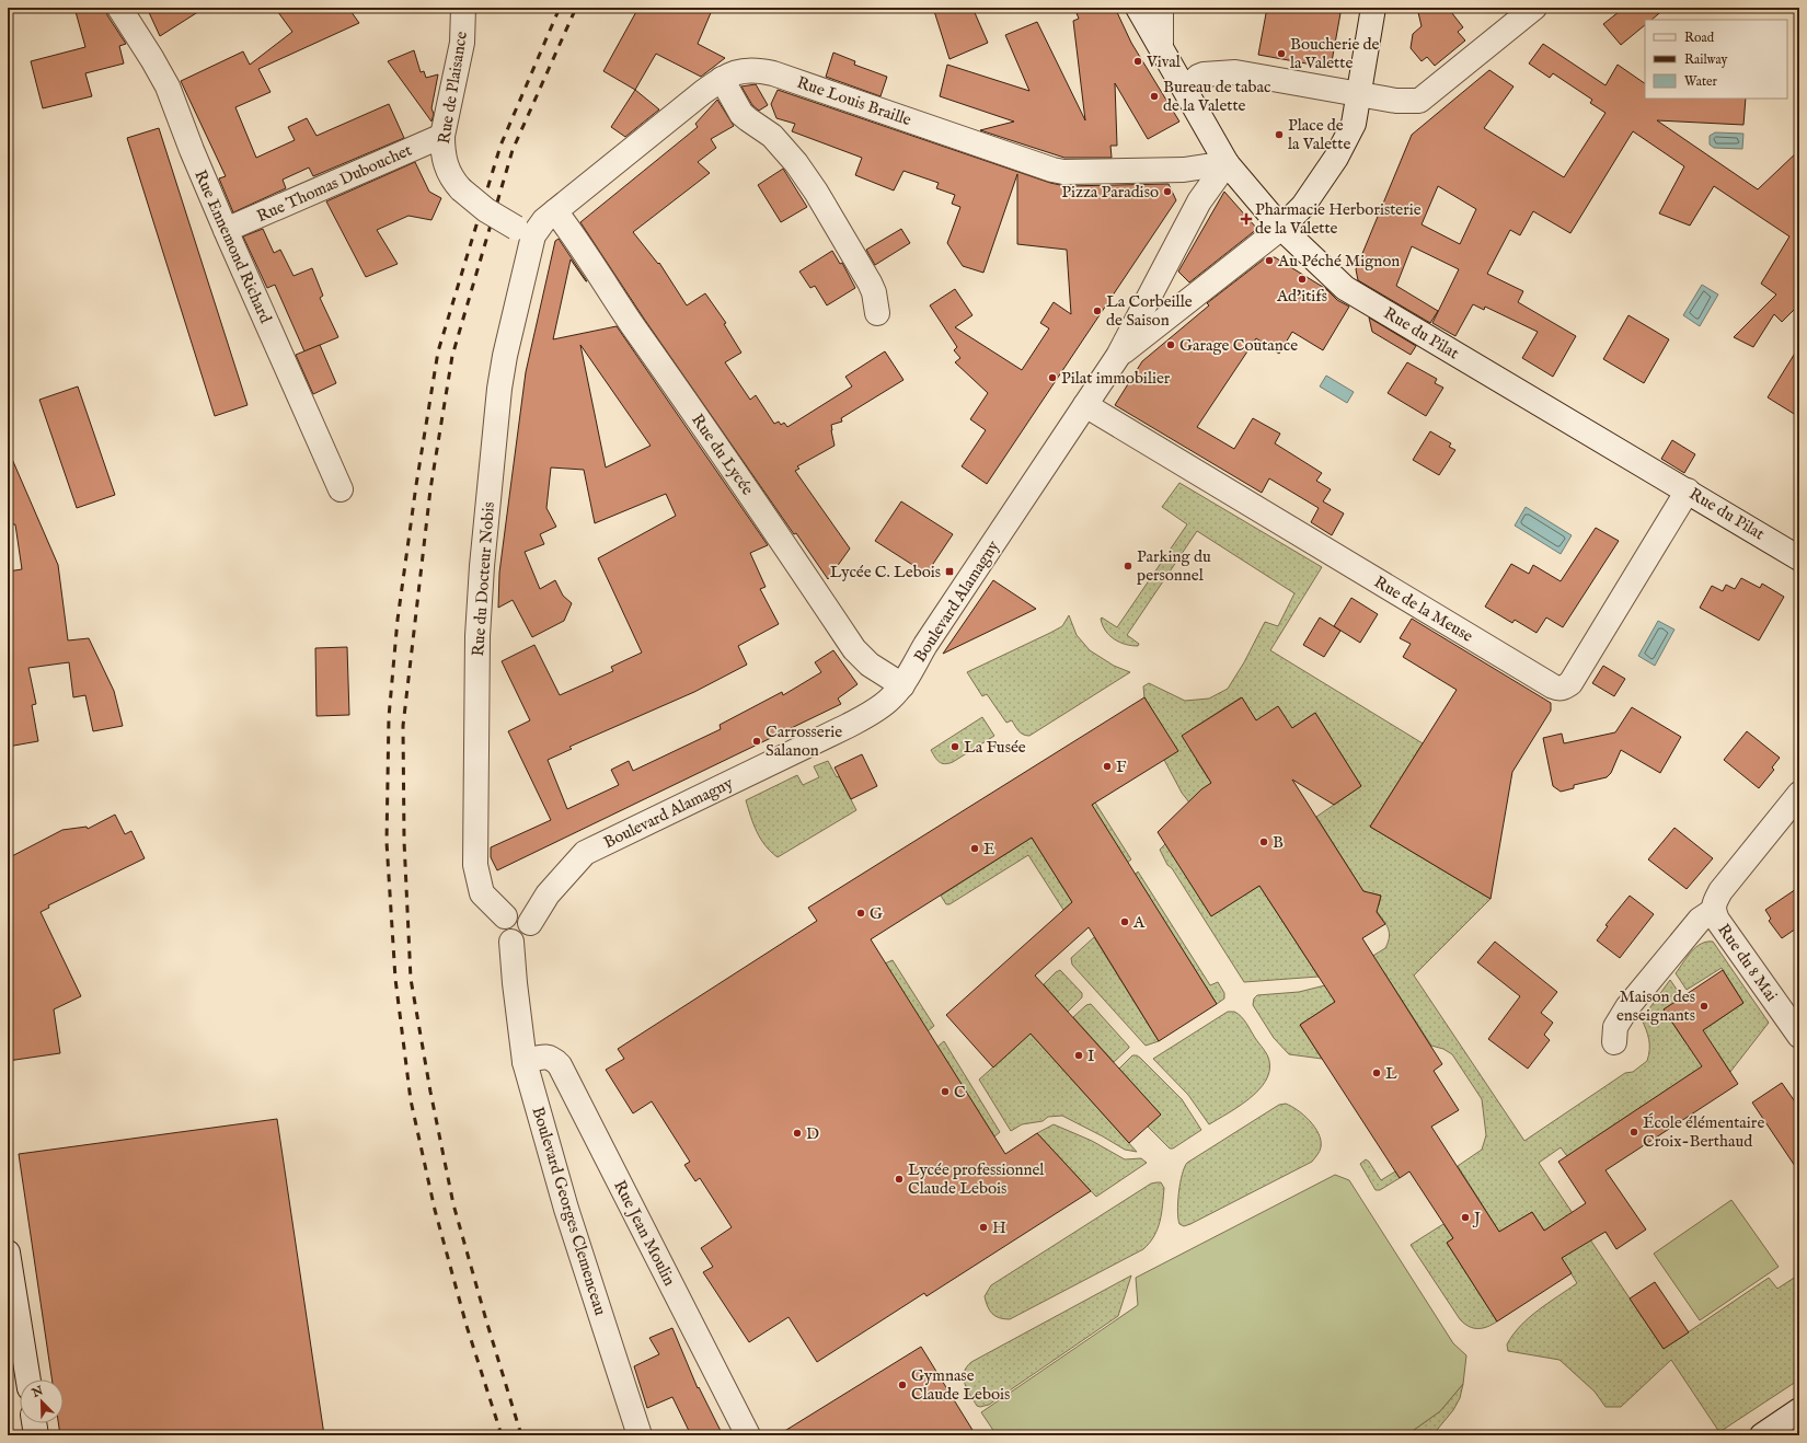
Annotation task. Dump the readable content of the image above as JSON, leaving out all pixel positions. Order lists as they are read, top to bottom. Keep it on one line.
{"streets":{"street":["Rue de Plaisance","Rue Louis Braille","Rue Thomas Dubouchet","Rue Ennemond Richard","Rue du Pilat","Rue du Lycée","Rue du Docteur Nobis","Boulevard Alamagny","Rue de la Meuse","Rue du 8 Mai","Boulevard Georges Clemenceau","Rue Jean Moulin"]},"crossings":[["Rue de Plaisance","Rue Louis Braille"],["Rue de Plaisance","Rue Thomas Dubouchet"],["Rue de Plaisance","Rue du Docteur Nobis"],["Rue Louis Braille","Rue du Pilat"],["Rue Louis Braille","Rue du Lycée"],["Rue Louis Braille","Rue du Docteur Nobis"],["Rue Louis Braille","Boulevard Alamagny"],["Rue Thomas Dubouchet","Rue Ennemond Richard"],["Rue du Pilat","Boulevard Alamagny"],["Rue du Pilat","Rue de la Meuse"],["Rue du Lycée","Boulevard Alamagny"],["Rue du Docteur Nobis","Boulevard Alamagny"],["Rue du Docteur Nobis","Boulevard Georges Clemenceau"],["Boulevard Alamagny","Rue de la Meuse"],["Boulevard Alamagny","Boulevard Georges Clemenceau"],["Boulevard Georges Clemenceau","Rue Jean Moulin"]],"places":{"other":["Boucherie de la Valette","Vival","Bureau de tabac de la Valette","Place de la Valette","Pizza Paradiso","Au Péché Mignon","Ad'itifs","La Corbeille de Saison","Garage Coutance","Pilat immobilier","Parking du personnel","Carrosserie Salanon","La Fusée","F","B","E","G","A","Maison des enseignants","I","L","C","École élémentaire Croix-Berthaud","D","Lycée professionnel Claude Lebois","J","H","Gymnase Claude Lebois"],"health":["Pharmacie Herboristerie de la Valette"],"transit":["Lycée C. Lebois"]},"legend":["Road","Railway","Water"],"north":"top left"}
